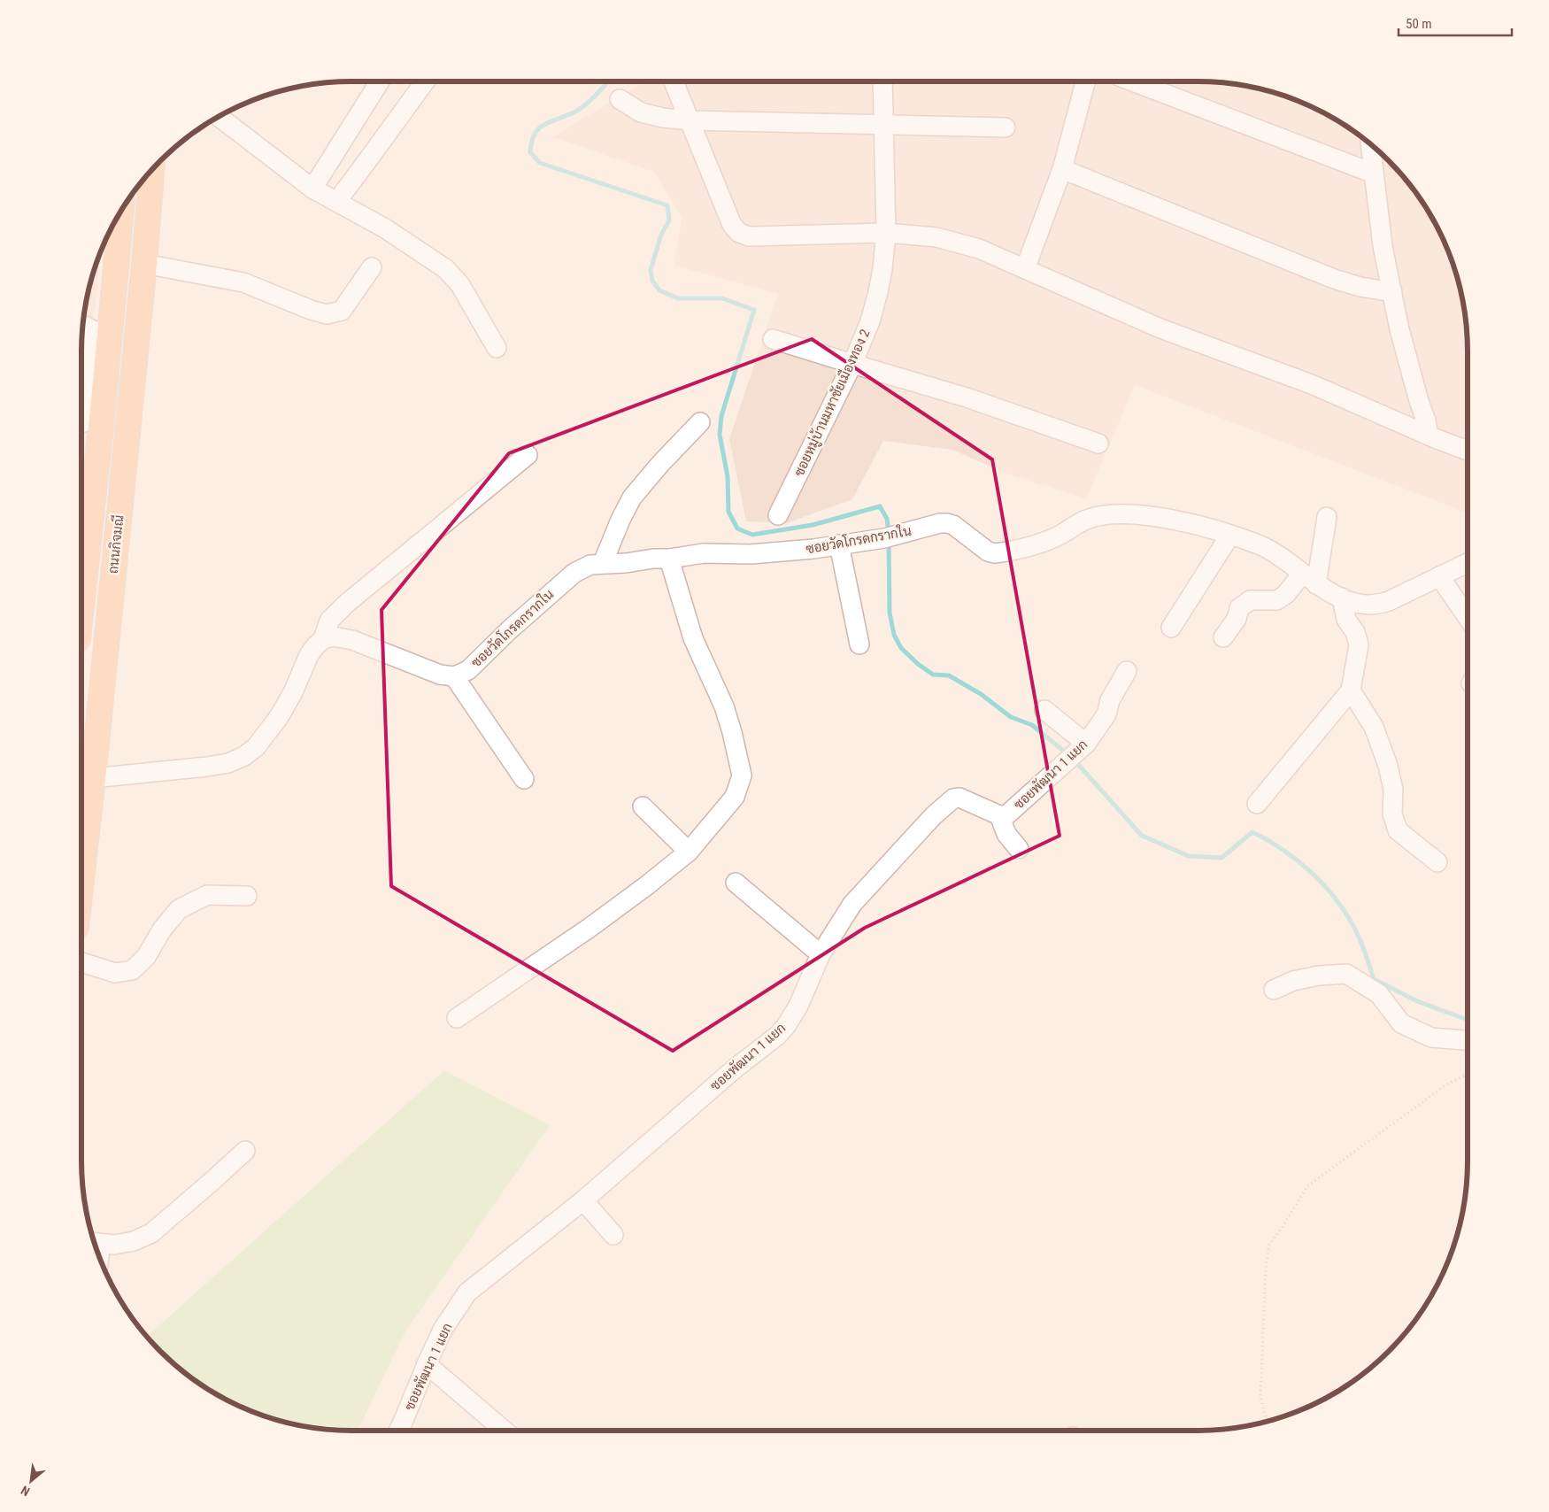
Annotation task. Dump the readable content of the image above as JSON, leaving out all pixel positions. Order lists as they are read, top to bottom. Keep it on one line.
{"streets":{"main road":["ถนนกิจมณี"],"street":["ซอยหมู่บ้านมหาชัยเมืองทอง 2","ซอยวัดโกรดกรากใน","ซอยพัฒนา 1 แยก"]},"scale_bar":"50 m","north":"bottom left"}
